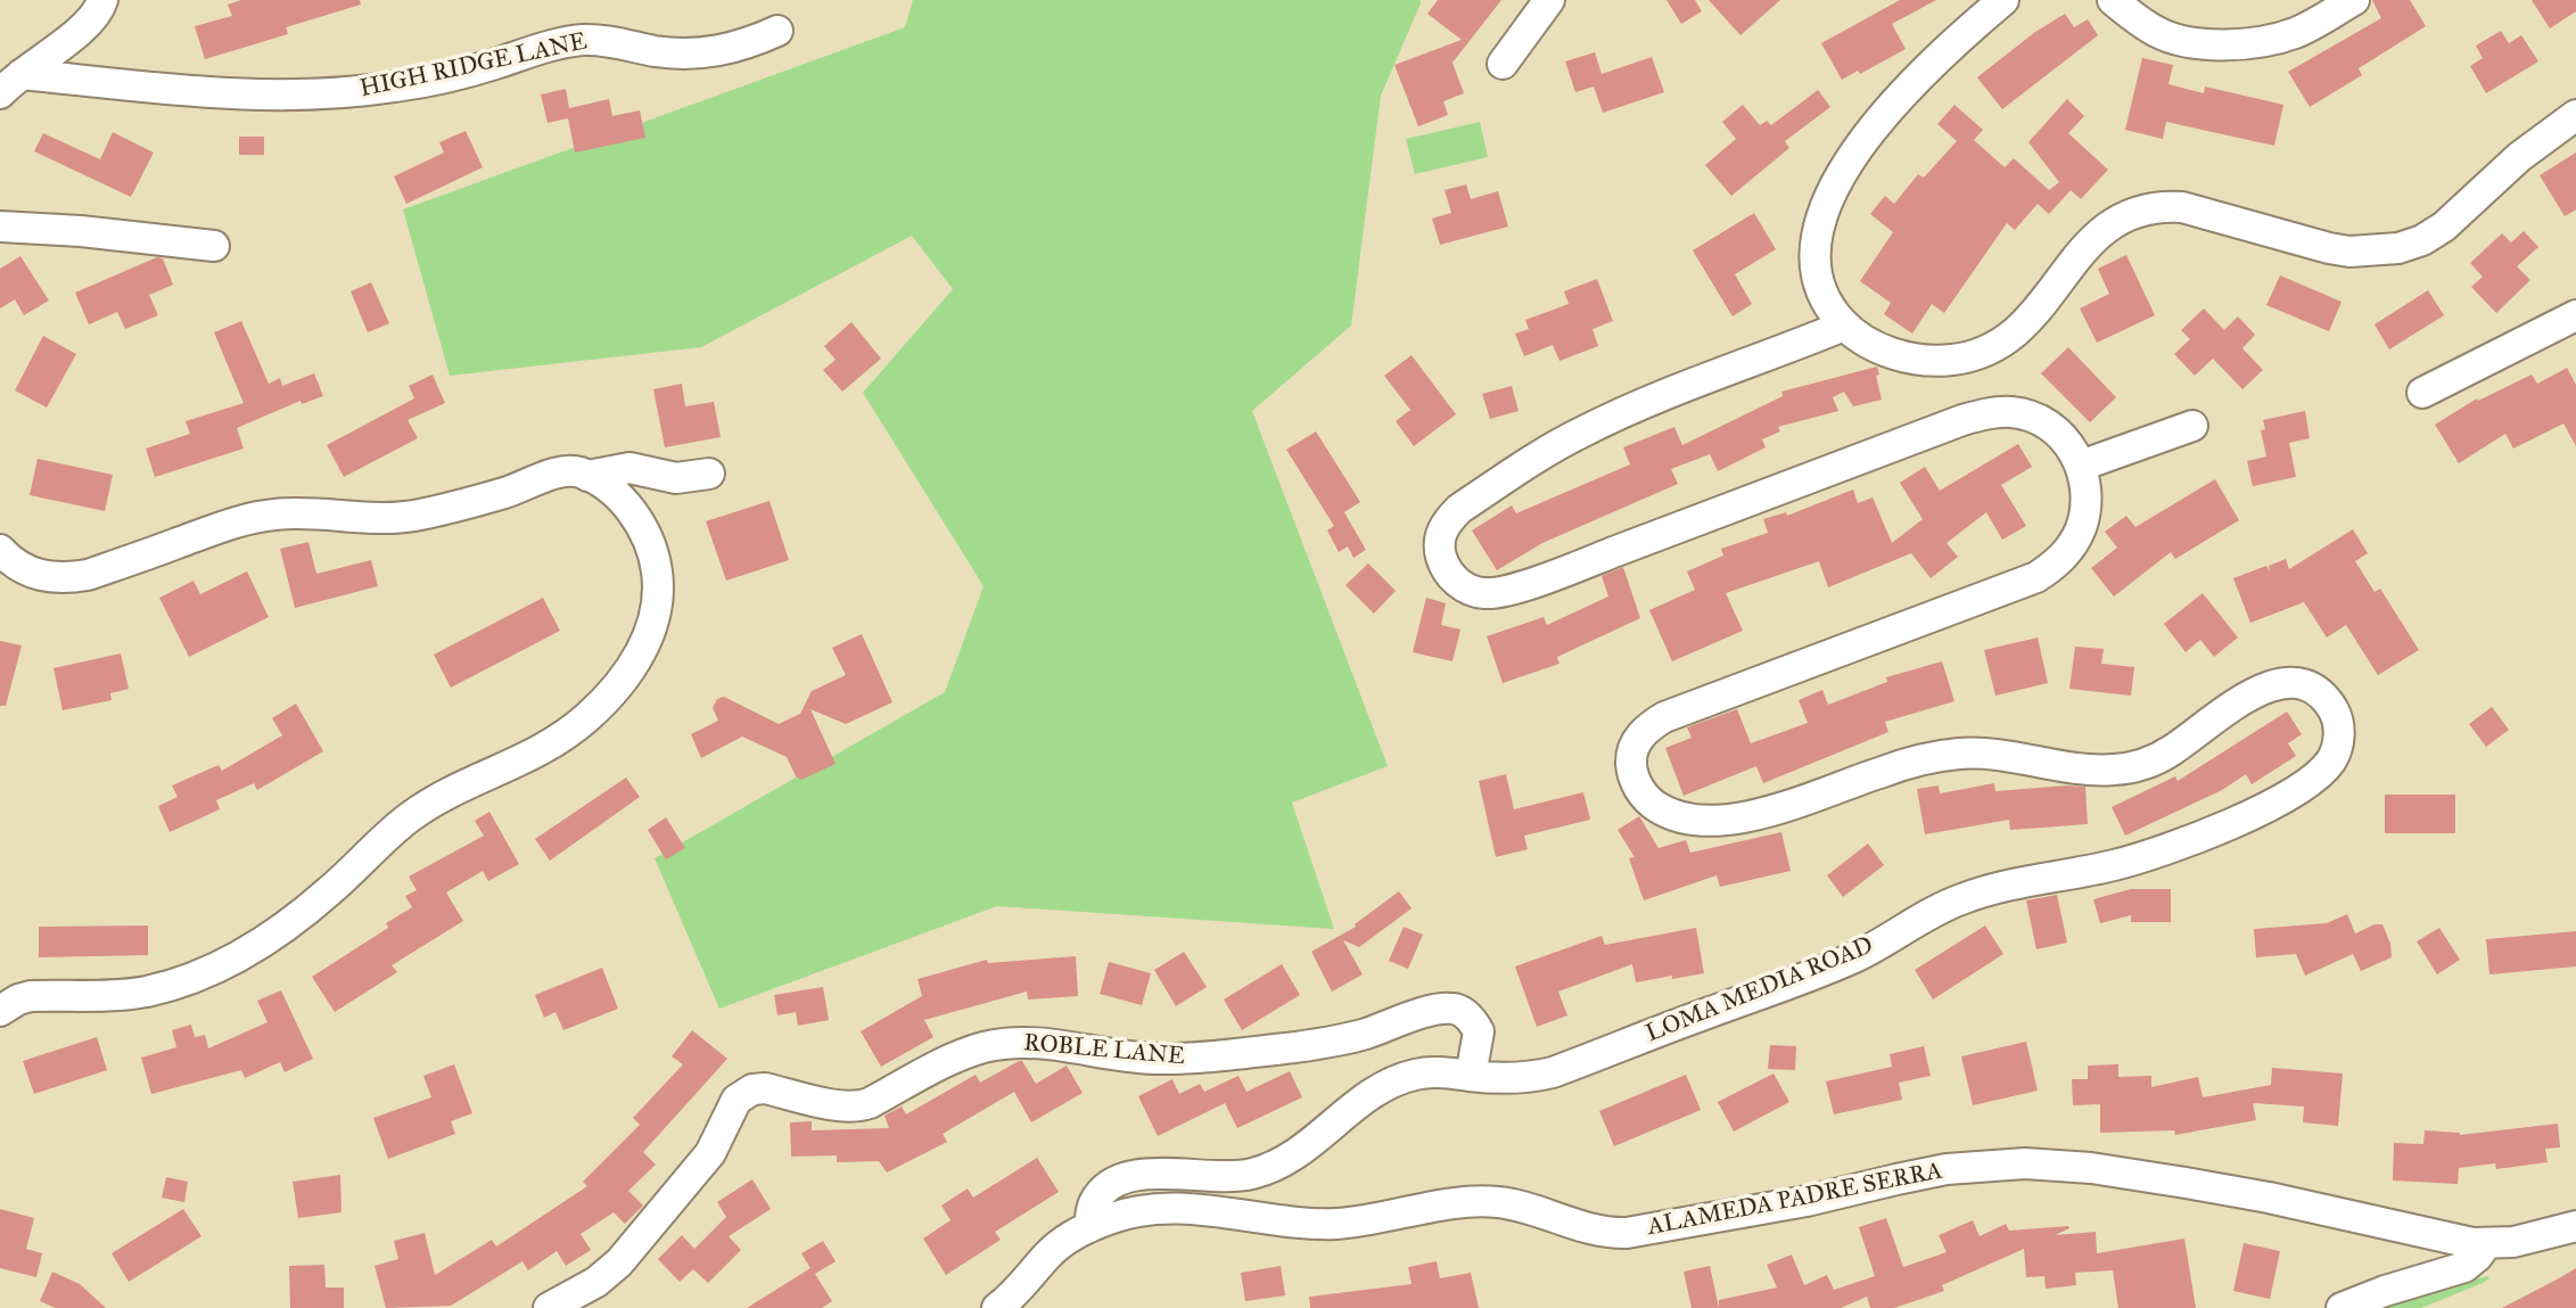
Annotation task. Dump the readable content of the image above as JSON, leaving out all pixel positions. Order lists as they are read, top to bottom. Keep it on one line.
{"streets":{"street":["HIGH RIDGE LANE","LOMA MEDIA ROAD","ROBLE LANE","ALAMEDA PADRE SERRA"]},"crossings":[["LOMA MEDIA ROAD","ROBLE LANE"],["LOMA MEDIA ROAD","ALAMEDA PADRE SERRA"]]}
